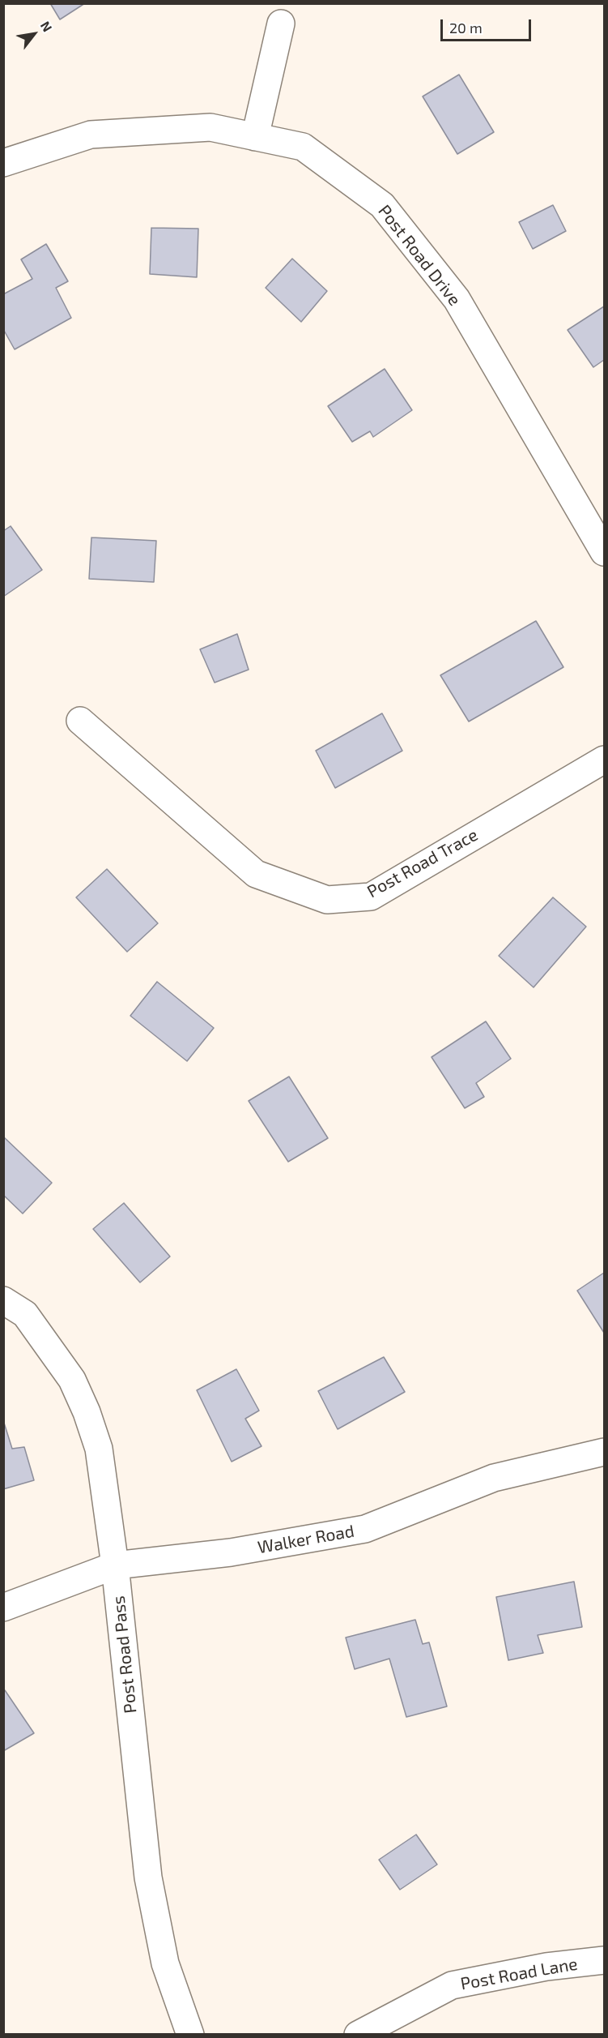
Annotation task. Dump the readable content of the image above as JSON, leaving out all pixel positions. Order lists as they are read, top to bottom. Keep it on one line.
{"streets":{"street":["Post Road Drive","Post Road Trace","Walker Road","Post Road Pass","Post Road Lane"]},"crossings":[["Walker Road","Post Road Pass"]],"scale_bar":"20 m","north":"top right"}
